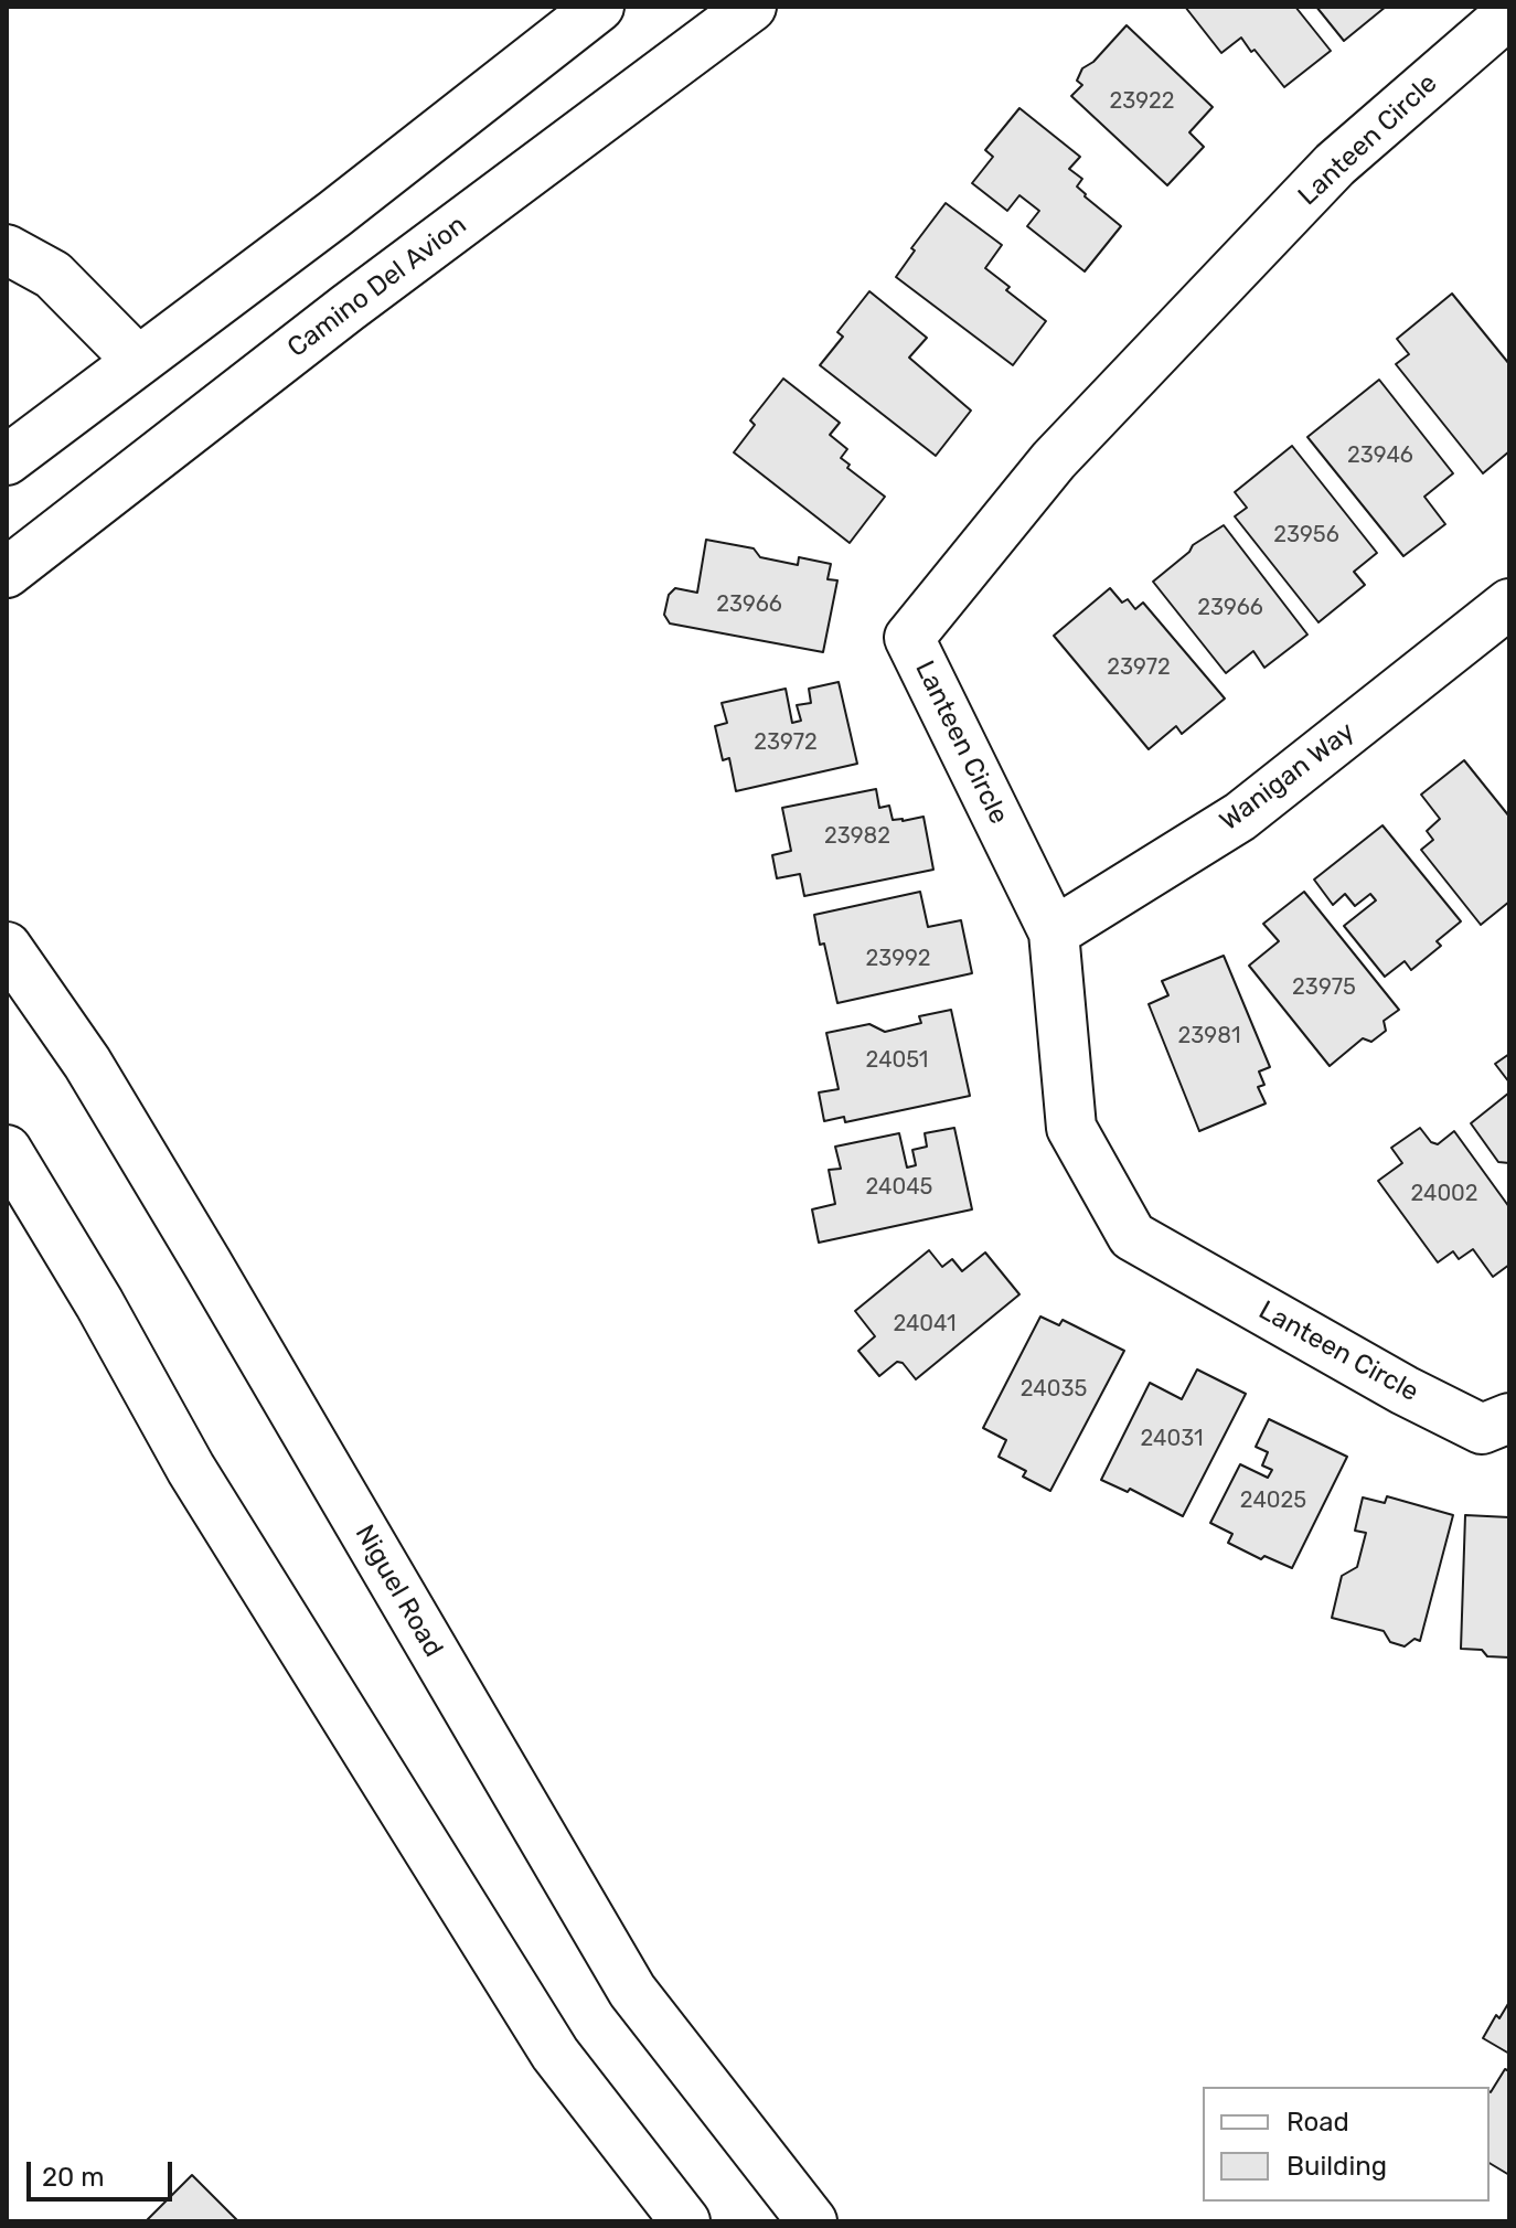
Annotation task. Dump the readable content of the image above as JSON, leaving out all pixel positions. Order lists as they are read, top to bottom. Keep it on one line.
{"streets":{"main road":["Lanteen Circle","Camino Del Avion","Wanigan Way","Niguel Road"]},"crossings":[["Lanteen Circle","Wanigan Way"]],"house_numbers":["23922","23946","23956","23966","23966","23972","23972","23982","23992","23975","23981","24051","24045","24002","24041","24035","24031","24025"],"legend":["Road","Building"],"scale_bar":"20 m"}
